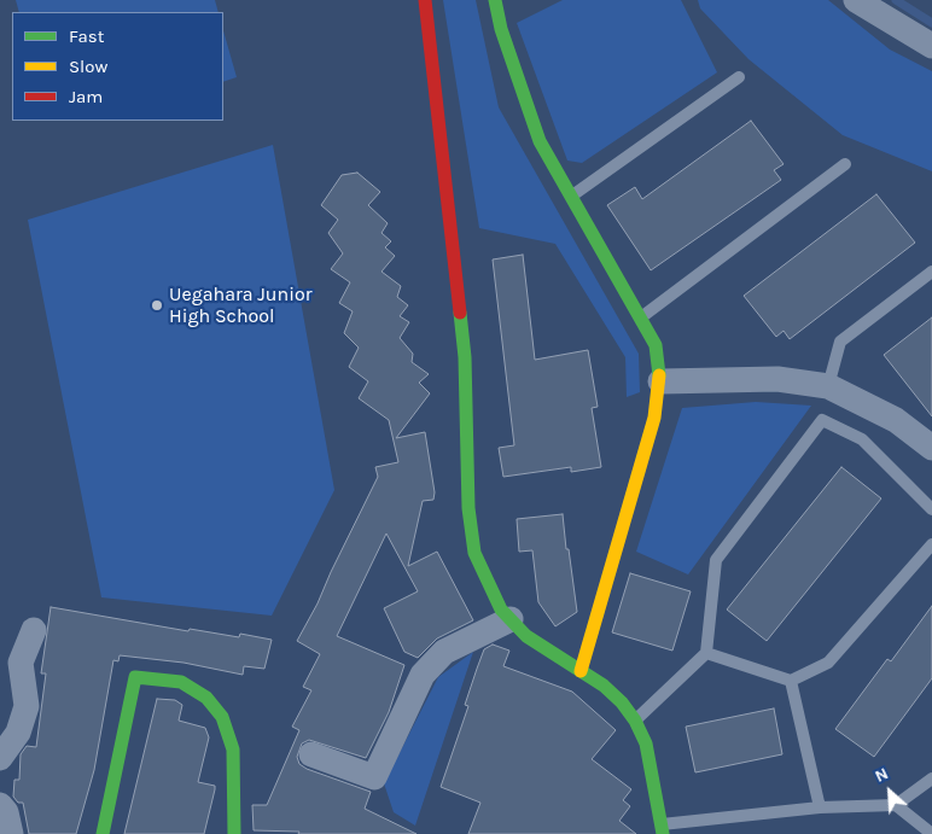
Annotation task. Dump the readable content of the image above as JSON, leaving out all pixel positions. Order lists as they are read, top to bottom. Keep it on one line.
{"places":["Uegahara Junior High School"],"legend":["Fast","Slow","Jam"],"north":"top left"}
